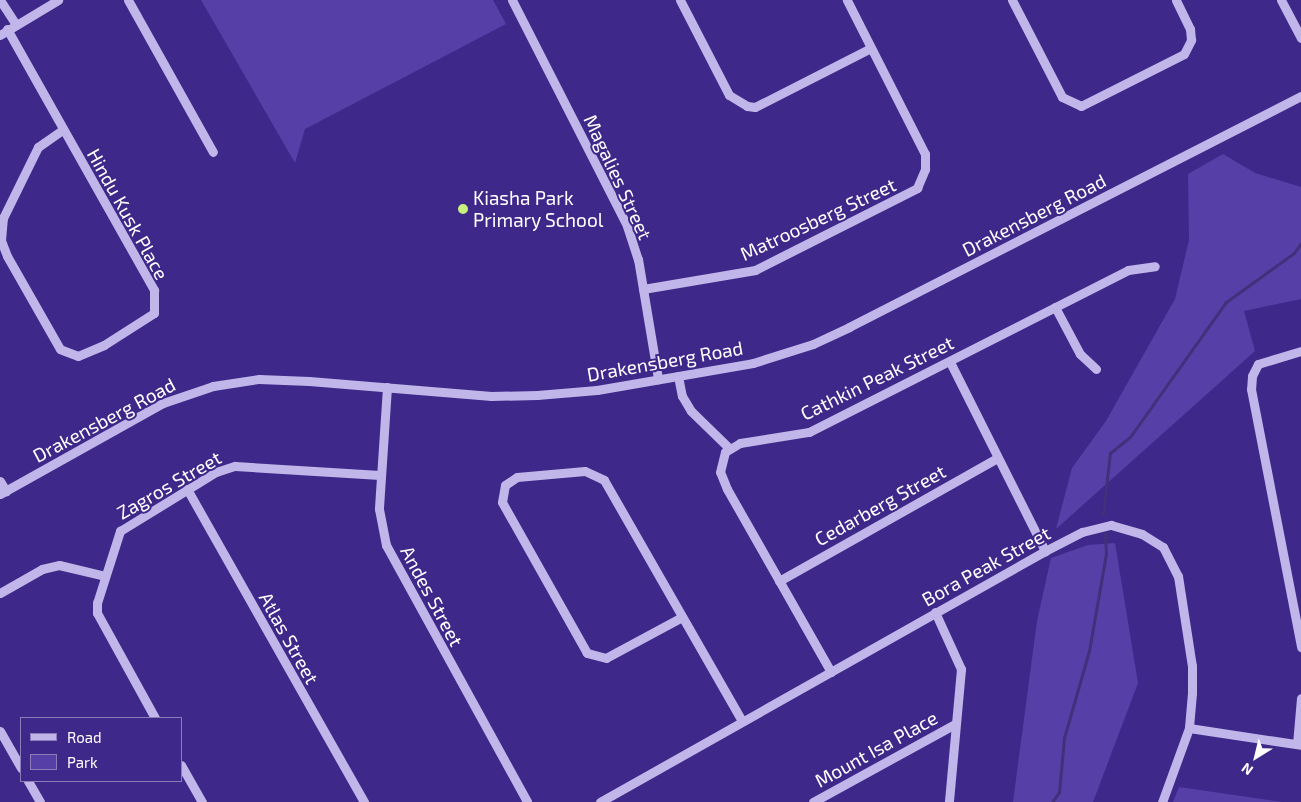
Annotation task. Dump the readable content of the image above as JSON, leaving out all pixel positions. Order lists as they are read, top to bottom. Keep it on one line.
{"streets":{"street":["Magalies Street","Hindu Kusk Place","Drakensberg Road","Matroosberg Street","Cathkin Peak Street","Zagros Street","Cedarberg Street","Bora Peak Street","Andes Street","Atlas Street","Mount Isa Place"]},"crossings":[["Magalies Street","Drakensberg Road"],["Magalies Street","Matroosberg Street"],["Drakensberg Road","Andes Street"],["Zagros Street","Andes Street"],["Zagros Street","Atlas Street"],["Bora Peak Street","Mount Isa Place"]],"places":["Kiasha Park Primary School"],"legend":["Road","Park"],"north":"bottom left"}
